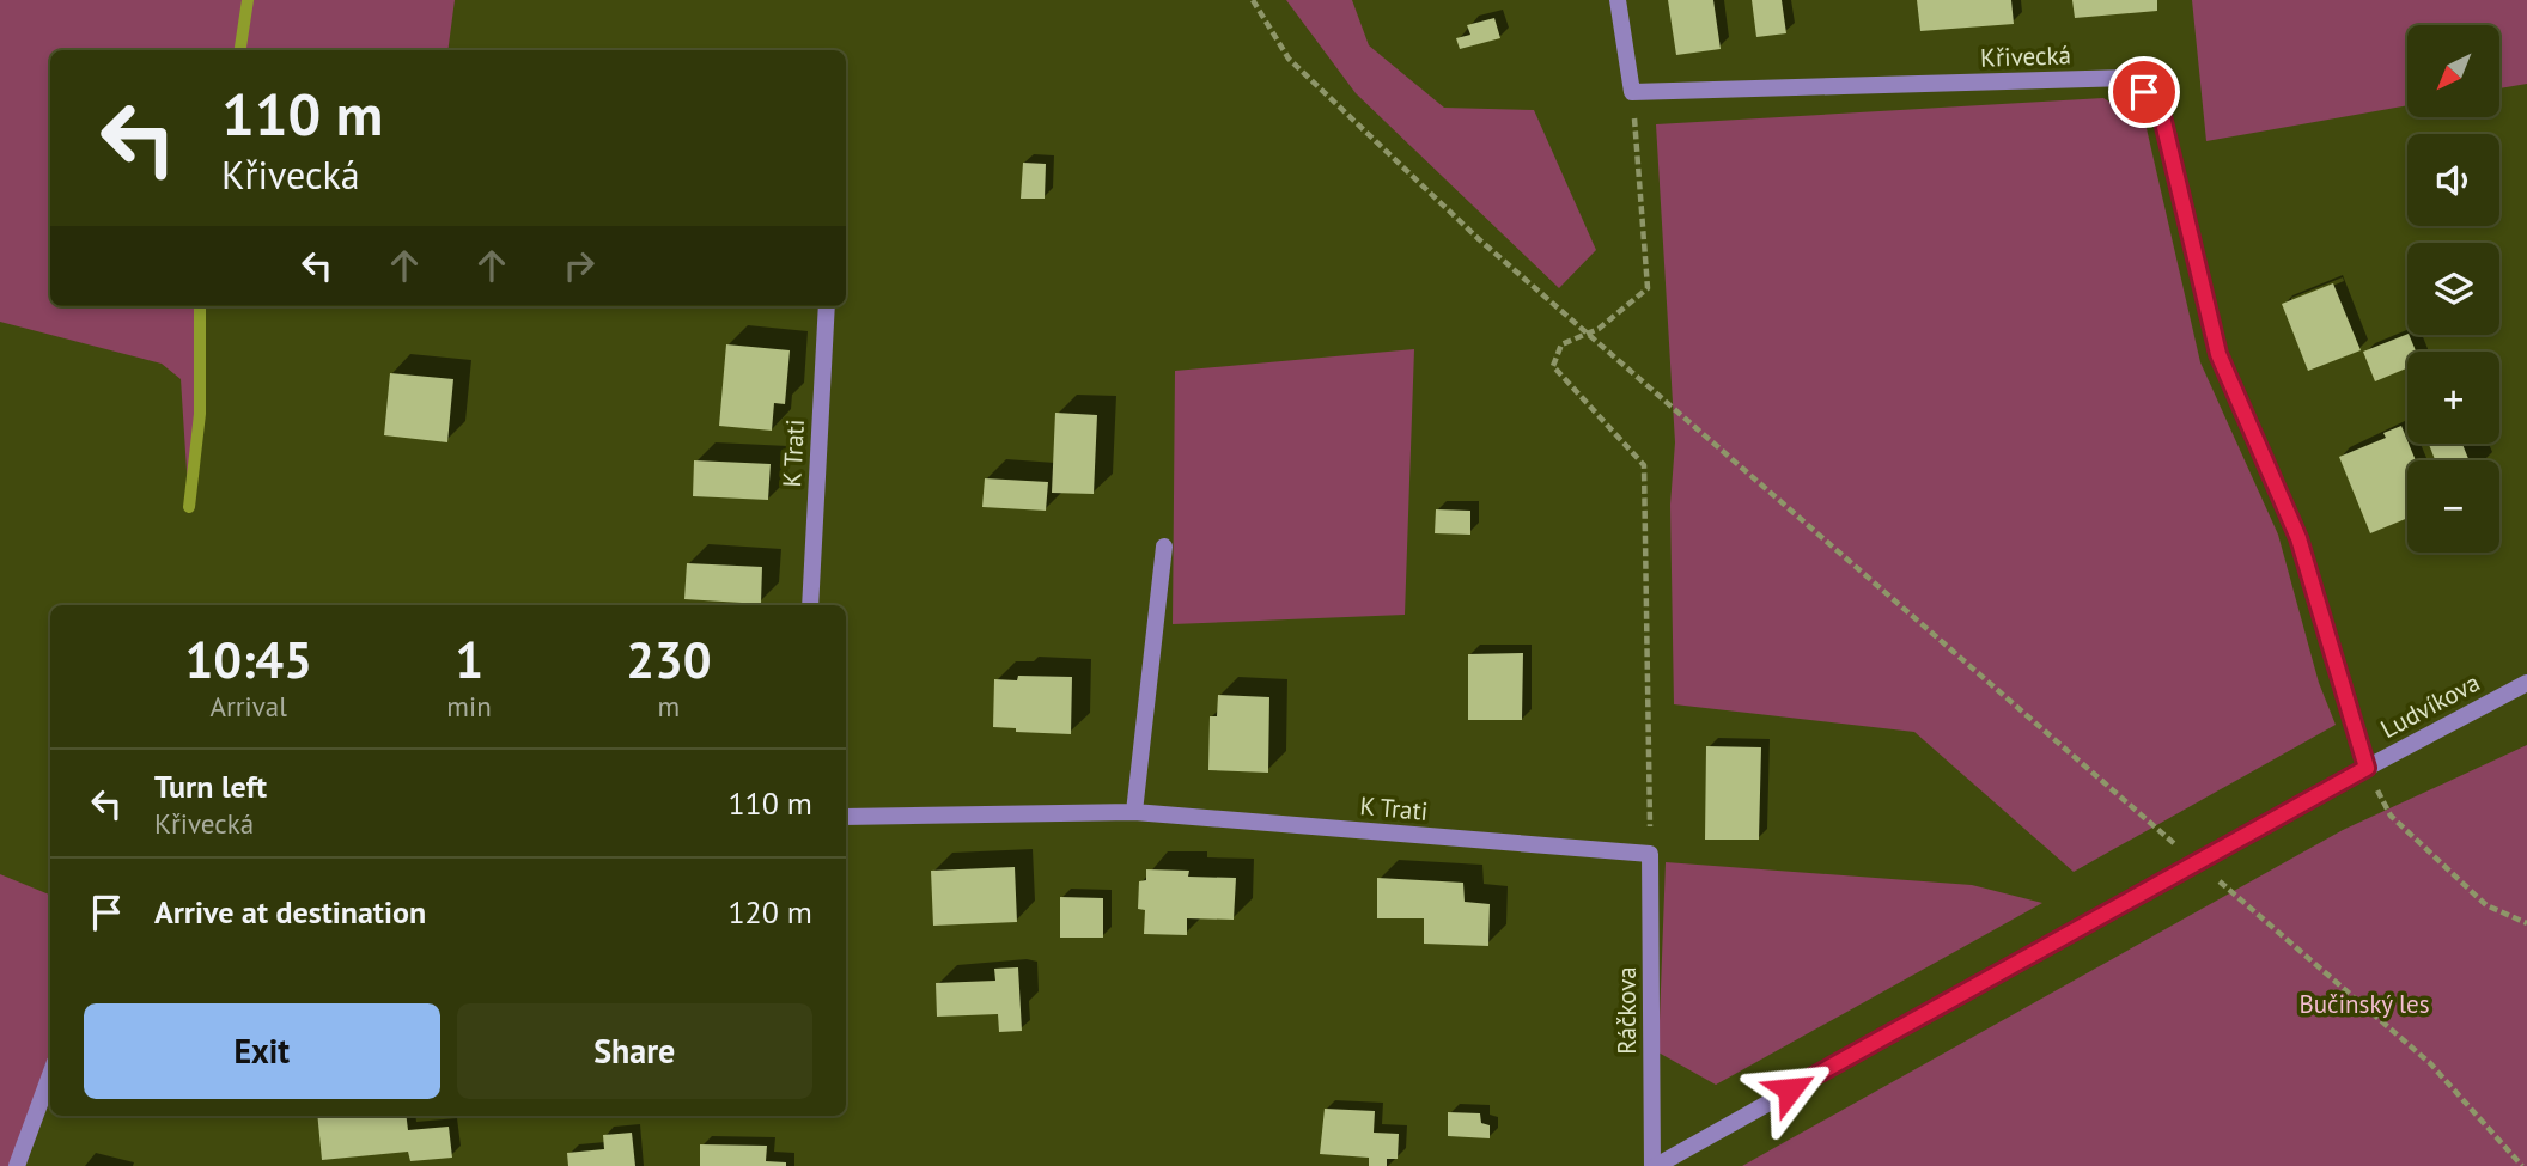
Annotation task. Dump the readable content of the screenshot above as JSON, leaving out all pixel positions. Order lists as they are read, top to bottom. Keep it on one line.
{"streets":{"street":["Křivecká","K Trati","Ludvíkova","Ráčkova"]},"crossings":[["Křivecká","Ludvíkova"],["K Trati","Ráčkova"],["Ludvíkova","Ráčkova"]],"parks":["Bučinský les"],"north":"bottom left","page":{"map_buttons":["+","−"],"turn":["110 m","Křivecká"],"eta":["10:45","Arrival","1","min","230","m"],"list":[{"name":"Turn left","note":"Křivecká","value":"110 m"},{"name":"Arrive at destination","value":"120 m"}],"buttons":["Exit","Share"]}}
